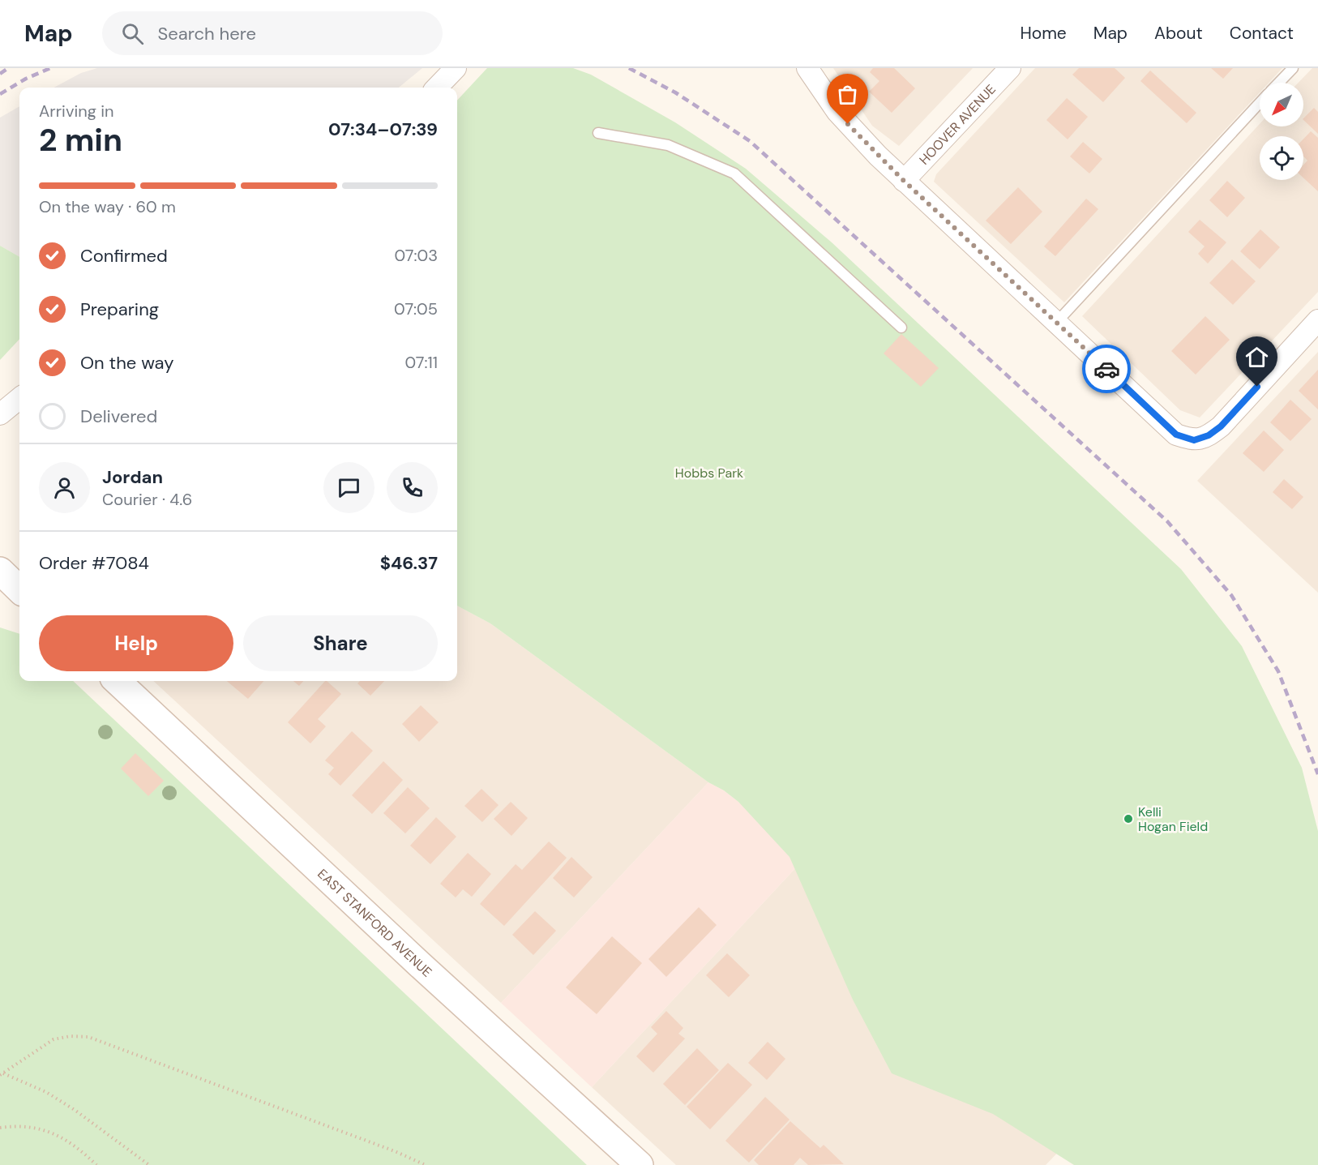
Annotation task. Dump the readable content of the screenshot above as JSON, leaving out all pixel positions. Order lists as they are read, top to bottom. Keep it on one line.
{"streets":{"main road":["EAST STANFORD AVENUE"],"street":["HOOVER AVENUE"]},"parks":["Hobbs Park"],"places":["Kelli Hogan Field"],"north":"bottom left","page":{"header":"Map","search":"Search here","nav":["Home","Map","About","Contact"],"heading":["2 min","Arriving in","07:34–07:39"],"panel":["Jordan","Courier · 4.6","Order #7084","$46.37"],"bar":"On the way · 60 m","list":[["Confirmed","07:03"],["Preparing","07:05"],["On the way","07:11"],"Delivered"],"buttons":["Help","Share"]}}
